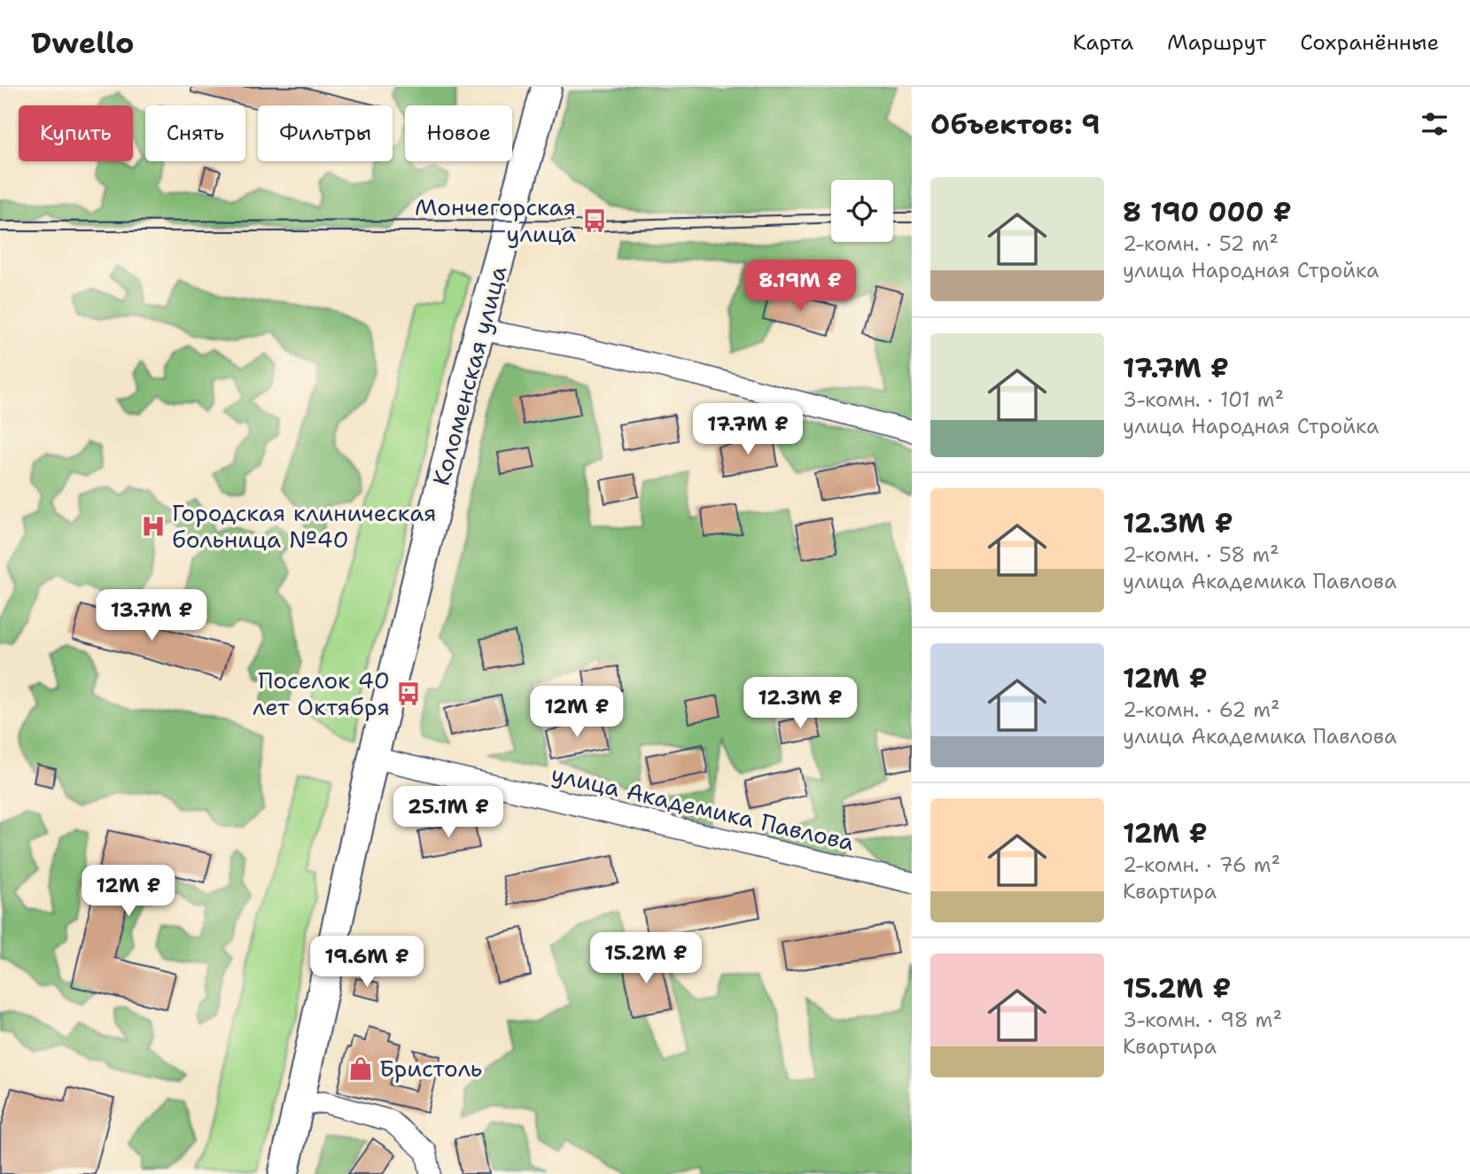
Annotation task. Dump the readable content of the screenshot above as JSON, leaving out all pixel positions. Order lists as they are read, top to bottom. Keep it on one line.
{"streets":{"main road":["Коломенская улица"],"street":["улица Академика Павлова"]},"crossings":[["Коломенская улица","улица Академика Павлова"]],"places":{"bus stop":["Мончегорская улица","Поселок 40 лет Октября"],"hospital":["Городская клиническая больница №40"],"shop":["Бристоль"]},"page":{"header":"Dwello","nav":["Карта","Маршрут","Сохранённые"],"heading":"Объектов: 9","chip":["Купить","Снять","Фильтры","Новое"],"list":[{"name":"8 190 000 ₽","note":"2-комн. · 52 m² · улица Народная Стройка"},{"name":"17.7M ₽","note":"3-комн. · 101 m² · улица Народная Стройка"},{"name":"12.3M ₽","note":"2-комн. · 58 m² · улица Академика Павлова"},{"name":"12M ₽","note":"2-комн. · 62 m² · улица Академика Павлова"},{"name":"12M ₽","note":"2-комн. · 76 m² · Квартира"},{"name":"15.2M ₽","note":"3-комн. · 98 m² · Квартира"}],"price":["8.19M ₽","17.7M ₽","13.7M ₽","12.3M ₽","12M ₽","25.1M ₽","12M ₽","15.2M ₽","19.6M ₽"]}}
